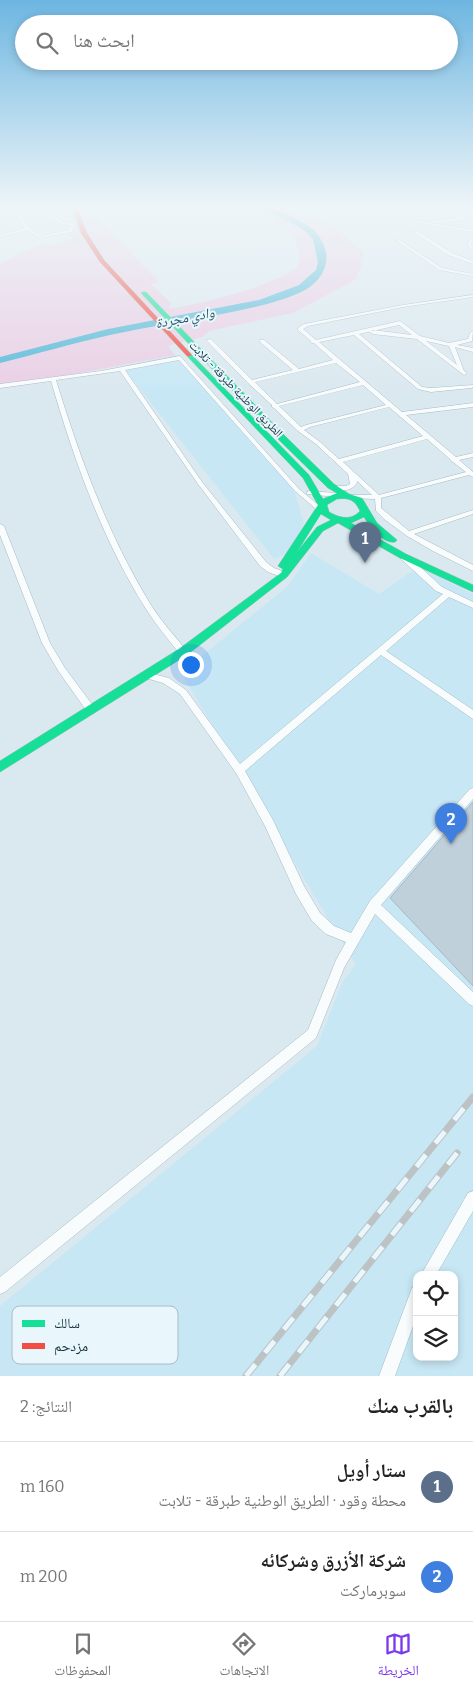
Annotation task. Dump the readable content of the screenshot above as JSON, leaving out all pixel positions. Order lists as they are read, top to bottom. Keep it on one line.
{"streets":{"main road":["الطريق الوطنية طبرقة - تلابت"]},"water":["وادي مجردة"],"legend":["سالك","مزدحم"],"page":{"search":"ابحث هنا","pins":["1","2"],"heading":["بالقرب منك","النتائج: 2"],"list":[{"mark":"1","name":"ستار أويل","note":"محطة وقود · الطريق الوطنية طبرقة - تلابت","value":"160 m"},{"mark":"2","name":"شركة الأزرق وشركائه","note":"سوبرماركت","value":"200 m"}],"nav":["الخريطة","الاتجاهات","المحفوظات"]}}
